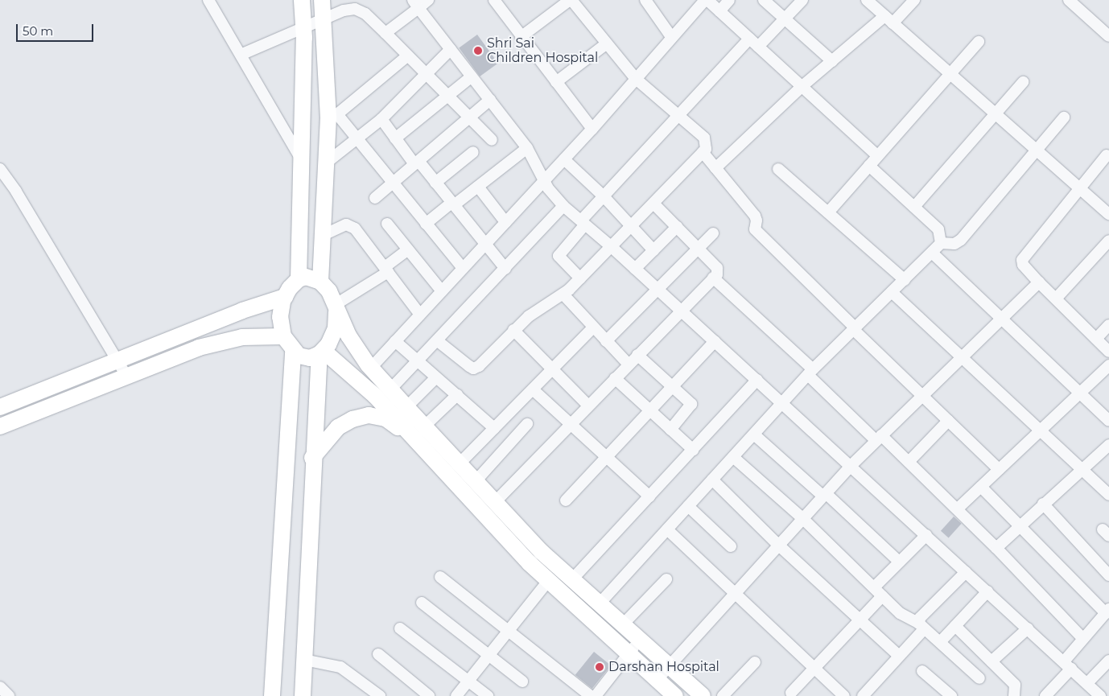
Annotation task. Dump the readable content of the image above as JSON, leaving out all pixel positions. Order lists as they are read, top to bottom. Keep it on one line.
{"places":["Shri Sai Children Hospital","Darshan Hospital"],"scale_bar":"50 m"}
